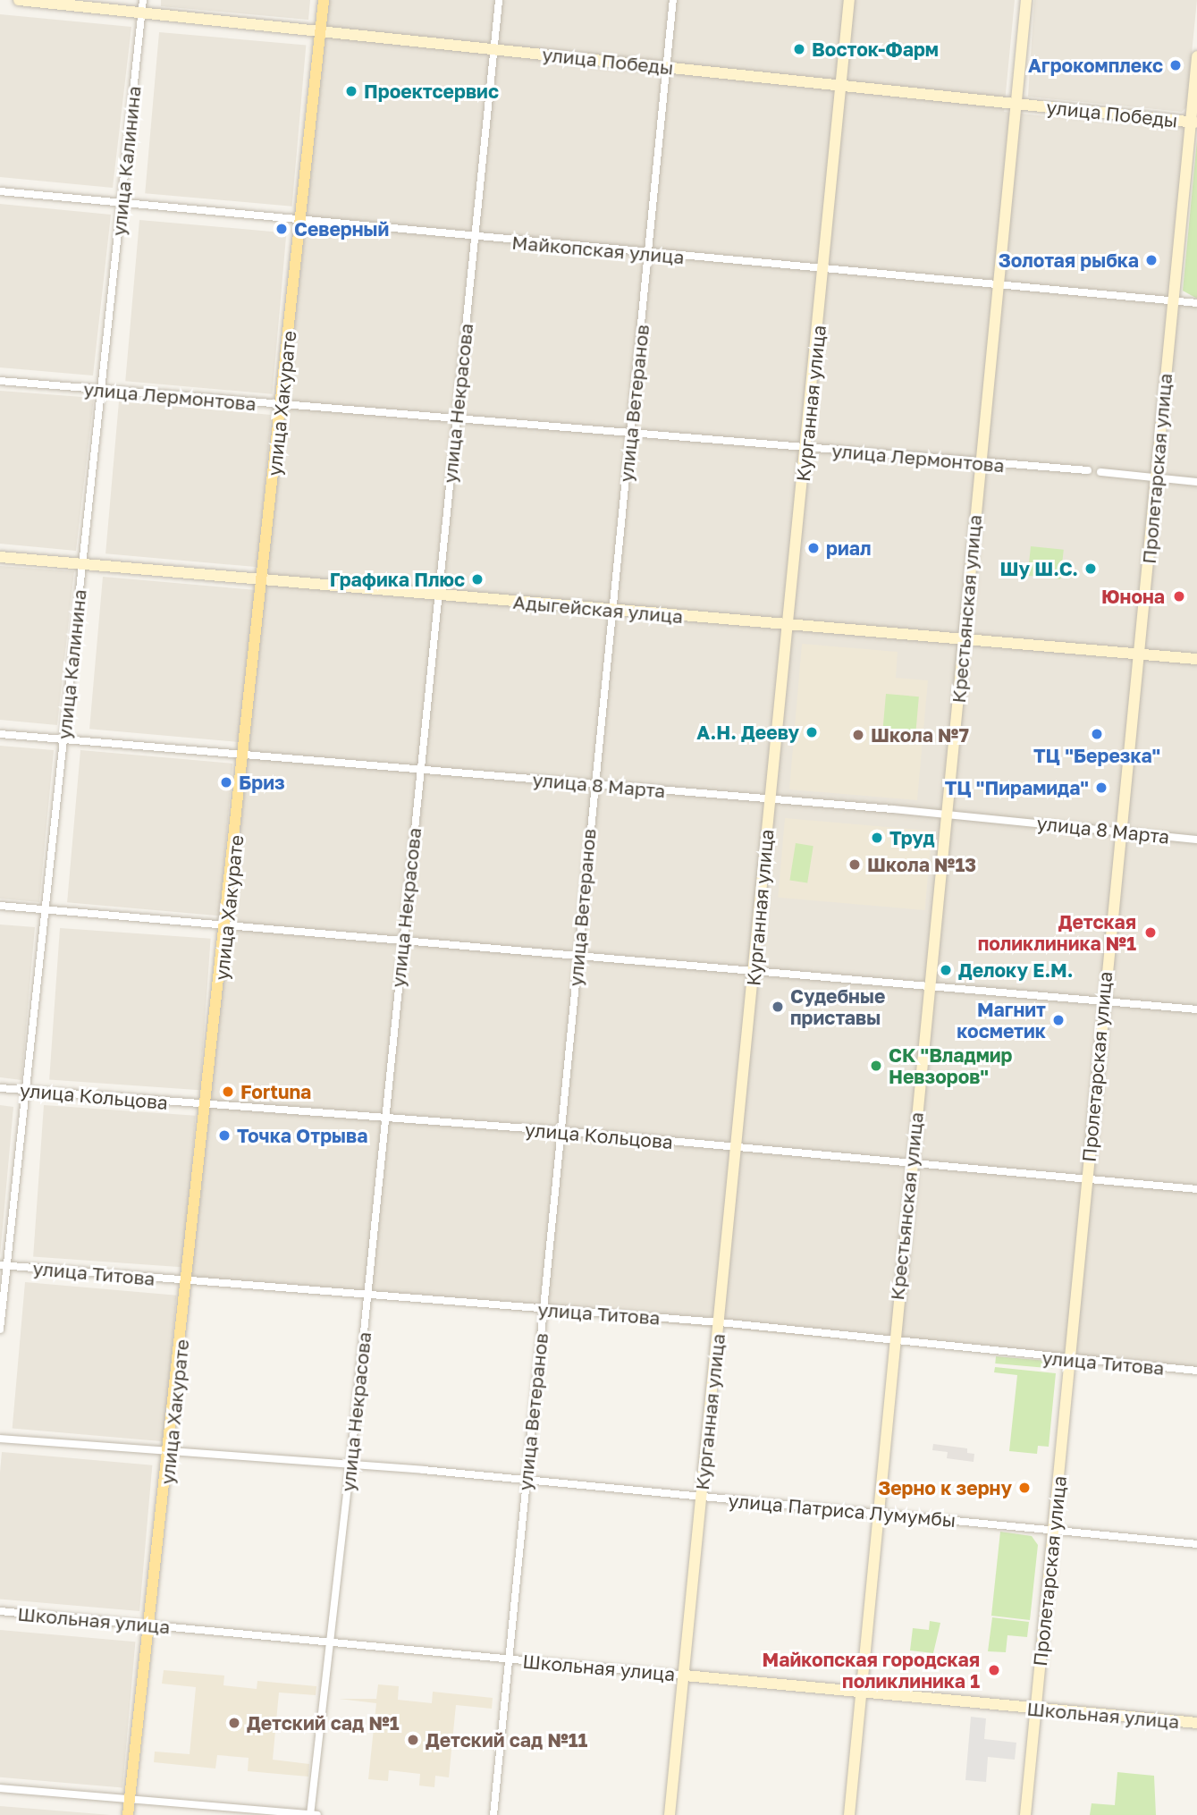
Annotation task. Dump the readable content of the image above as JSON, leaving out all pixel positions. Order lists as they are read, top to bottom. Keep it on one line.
{"streets":{"main road":["улица Хакурате"],"street":["улица Победы","улица Калинина","Майкопская улица","улица Лермонтова","улица Некрасова","улица Ветеранов","Курганная улица","Пролетарская улица","Адыгейская улица","Крестьянская улица","улица 8 Марта","улица Кольцова","улица Титова","улица Патриса Лумумбы","Школьная улица"]},"crossings":[["улица Победы","улица Калинина"],["улица Победы","улица Хакурате"],["улица Победы","улица Некрасова"],["улица Победы","улица Ветеранов"],["улица Победы","Курганная улица"],["улица Победы","Пролетарская улица"],["улица Победы","Крестьянская улица"],["улица Калинина","Майкопская улица"],["улица Калинина","улица Лермонтова"],["улица Калинина","Адыгейская улица"],["улица Калинина","улица 8 Марта"],["улица Калинина","улица Кольцова"],["улица Калинина","улица Титова"],["Майкопская улица","улица Хакурате"],["Майкопская улица","улица Некрасова"],["Майкопская улица","улица Ветеранов"],["Майкопская улица","Курганная улица"],["Майкопская улица","Пролетарская улица"],["Майкопская улица","Крестьянская улица"],["улица Лермонтова","улица Хакурате"],["улица Лермонтова","улица Некрасова"],["улица Лермонтова","улица Ветеранов"],["улица Лермонтова","Курганная улица"],["улица Лермонтова","Крестьянская улица"],["улица Хакурате","Адыгейская улица"],["улица Хакурате","улица 8 Марта"],["улица Хакурате","улица Кольцова"],["улица Хакурате","улица Титова"],["улица Хакурате","улица Патриса Лумумбы"],["улица Хакурате","Школьная улица"],["улица Некрасова","Адыгейская улица"],["улица Некрасова","улица 8 Марта"],["улица Некрасова","улица Кольцова"],["улица Некрасова","улица Титова"],["улица Некрасова","улица Патриса Лумумбы"],["улица Некрасова","Школьная улица"],["улица Ветеранов","Адыгейская улица"],["улица Ветеранов","улица 8 Марта"],["улица Ветеранов","улица Кольцова"],["улица Ветеранов","улица Титова"],["улица Ветеранов","улица Патриса Лумумбы"],["улица Ветеранов","Школьная улица"],["Курганная улица","Адыгейская улица"],["Курганная улица","улица 8 Марта"],["Курганная улица","улица Кольцова"],["Курганная улица","улица Титова"],["Курганная улица","улица Патриса Лумумбы"],["Курганная улица","Школьная улица"],["Пролетарская улица","Адыгейская улица"],["Пролетарская улица","улица 8 Марта"],["Пролетарская улица","улица Кольцова"],["Пролетарская улица","улица Титова"],["Пролетарская улица","улица Патриса Лумумбы"],["Пролетарская улица","Школьная улица"],["Адыгейская улица","Крестьянская улица"],["Крестьянская улица","улица 8 Марта"],["Крестьянская улица","улица Кольцова"],["Крестьянская улица","улица Титова"],["Крестьянская улица","улица Патриса Лумумбы"],["Крестьянская улица","Школьная улица"]],"places":["Восток-Фарм","Агрокомплекс","Проектсервис","Северный","Золотая рыбка","риал","Шу Ш.С.","Графика Плюс","Юнона","А.Н. Дееву","ТЦ \"Березка\"","Школа №7","Бриз","ТЦ \"Пирамида\"","Труд","Школа №13","Детская поликлиника №1","Делоку Е.М.","Судебные приставы","Магнит косметик","СК \"Владмир Невзоров\"","Fortuna","Точка Отрыва","Зерно к зерну","Майкопская городская поликлиника 1","Детский сад №1","Детский сад №11"]}
